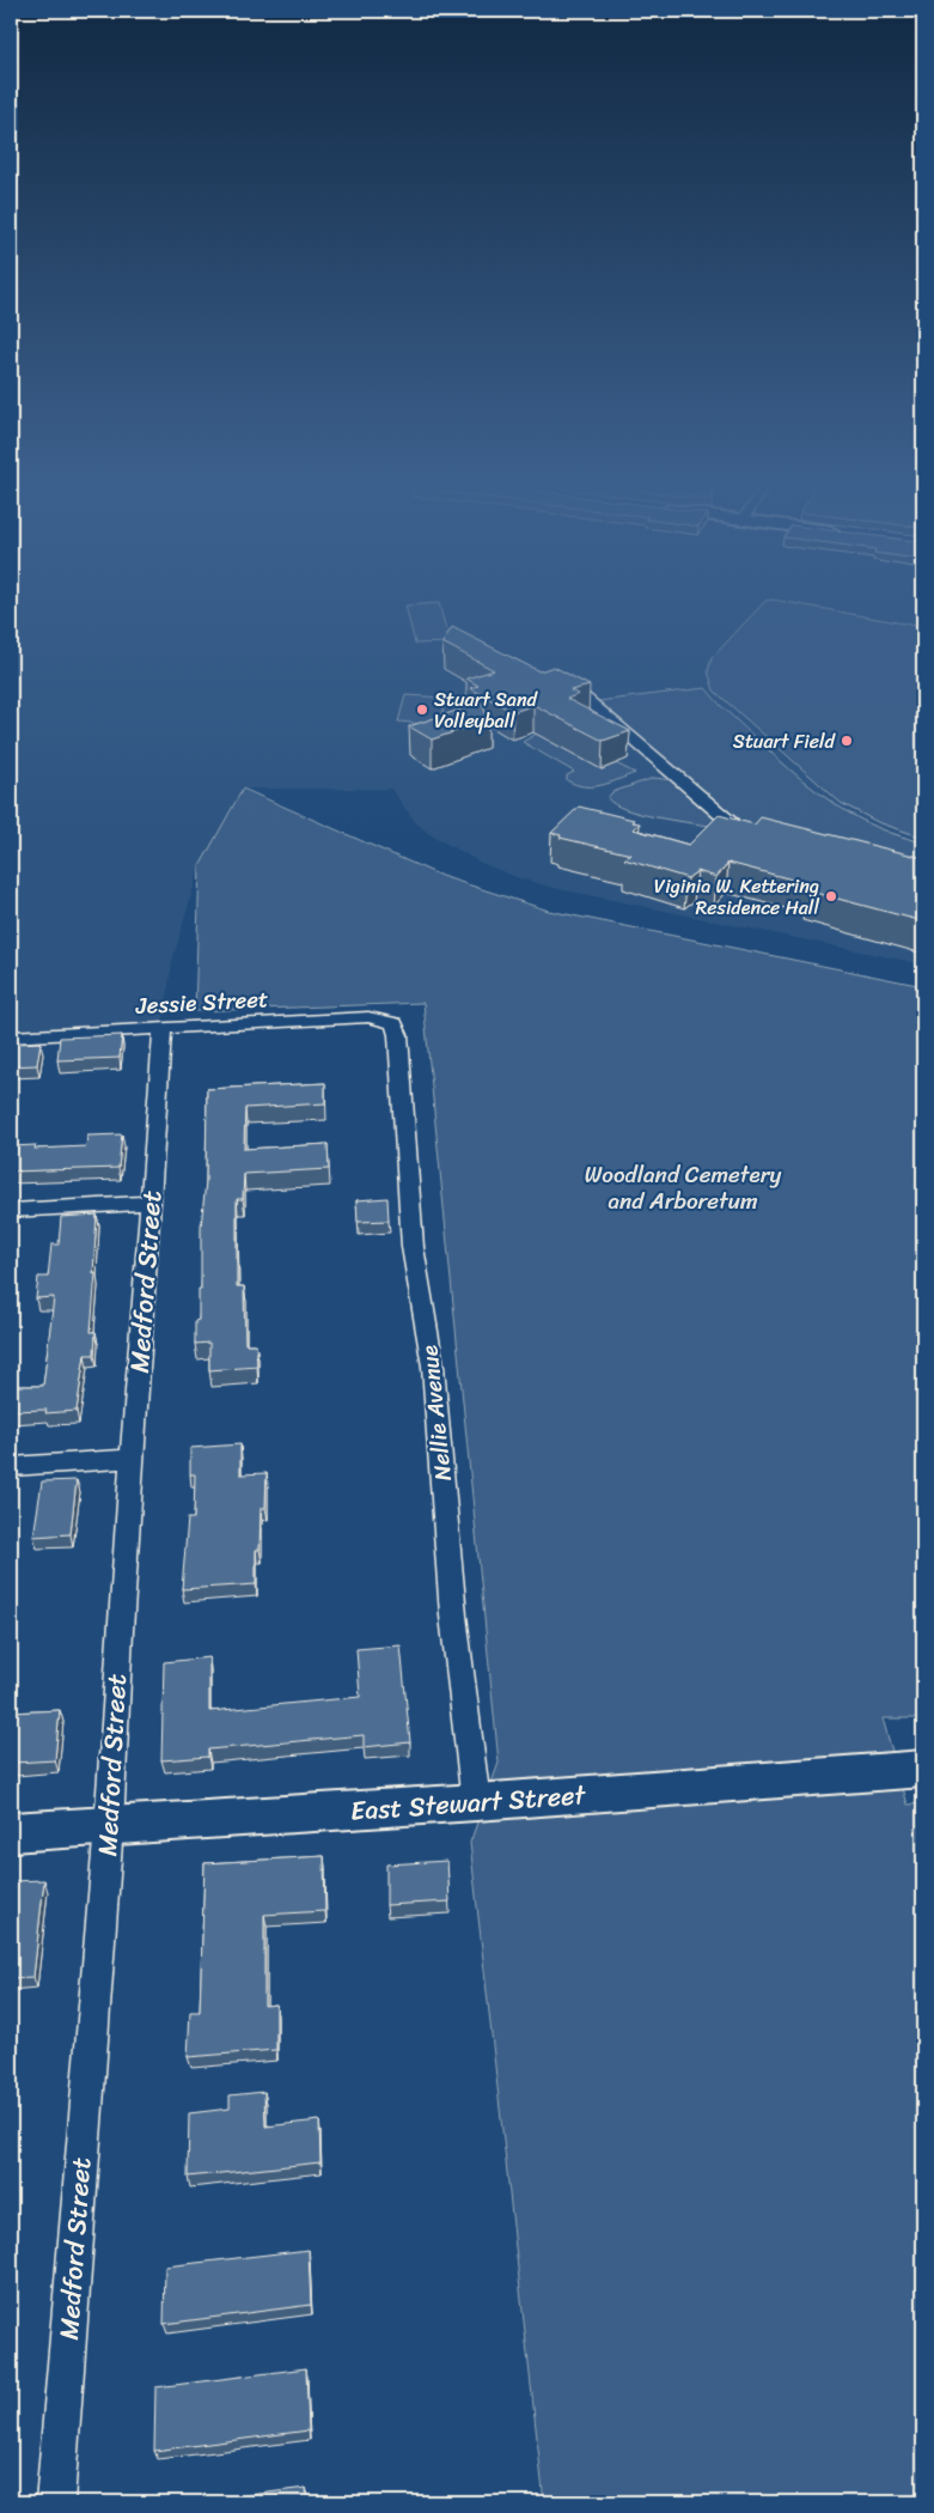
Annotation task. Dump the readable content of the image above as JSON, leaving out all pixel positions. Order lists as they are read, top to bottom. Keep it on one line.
{"streets":{"main road":["East Stewart Street"],"street":["Jessie Street","Medford Street","Nellie Avenue"]},"crossings":[["Jessie Street","Medford Street"],["Jessie Street","Nellie Avenue"],["Medford Street","East Stewart Street"],["Nellie Avenue","East Stewart Street"]],"parks":["Woodland Cemetery and Arboretum"],"places":["Stuart Sand Volleyball","Stuart Field","Viginia W. Kettering Residence Hall"]}
